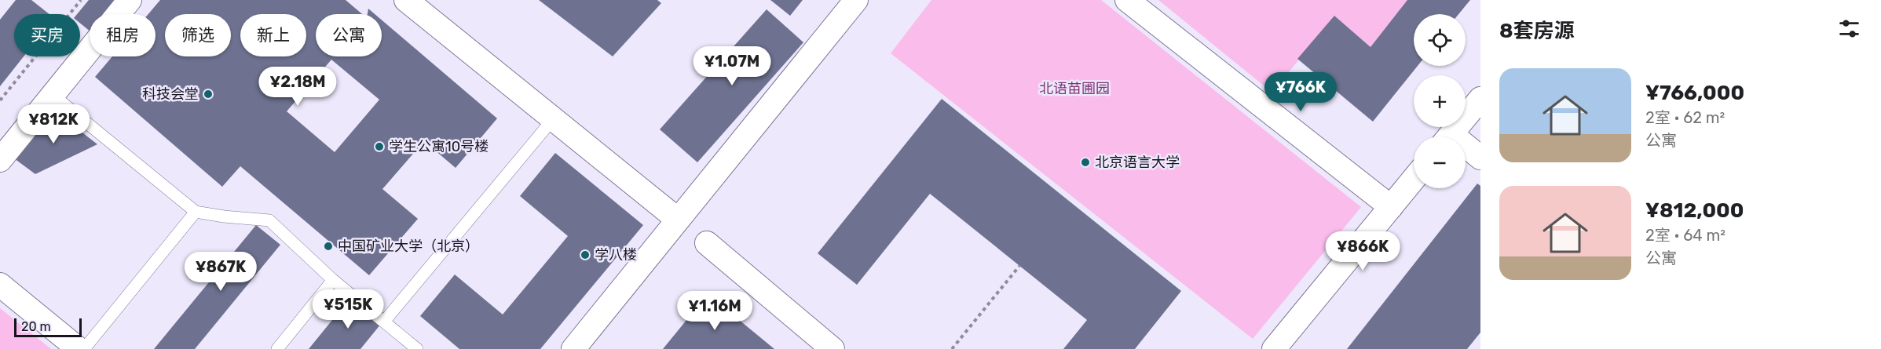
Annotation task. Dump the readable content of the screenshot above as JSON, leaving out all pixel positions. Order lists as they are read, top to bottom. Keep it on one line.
{"parks":["北语苗圃园"],"places":["科技会堂","学生公寓10号楼","北京语言大学","中国矿业大学（北京）","学八楼"],"scale_bar":"20 m","page":{"heading":"8套房源","map_buttons":["+","−"],"chip":["买房","租房","筛选","新上","公寓"],"price":["¥1.07M","¥2.18M","¥766K","¥812K","¥866K","¥867K","¥515K","¥1.16M"],"list":[{"name":"¥766,000","note":"2室 · 62 m² · 公寓"},{"name":"¥812,000","note":"2室 · 64 m² · 公寓"}],"scale":"20 m"}}
